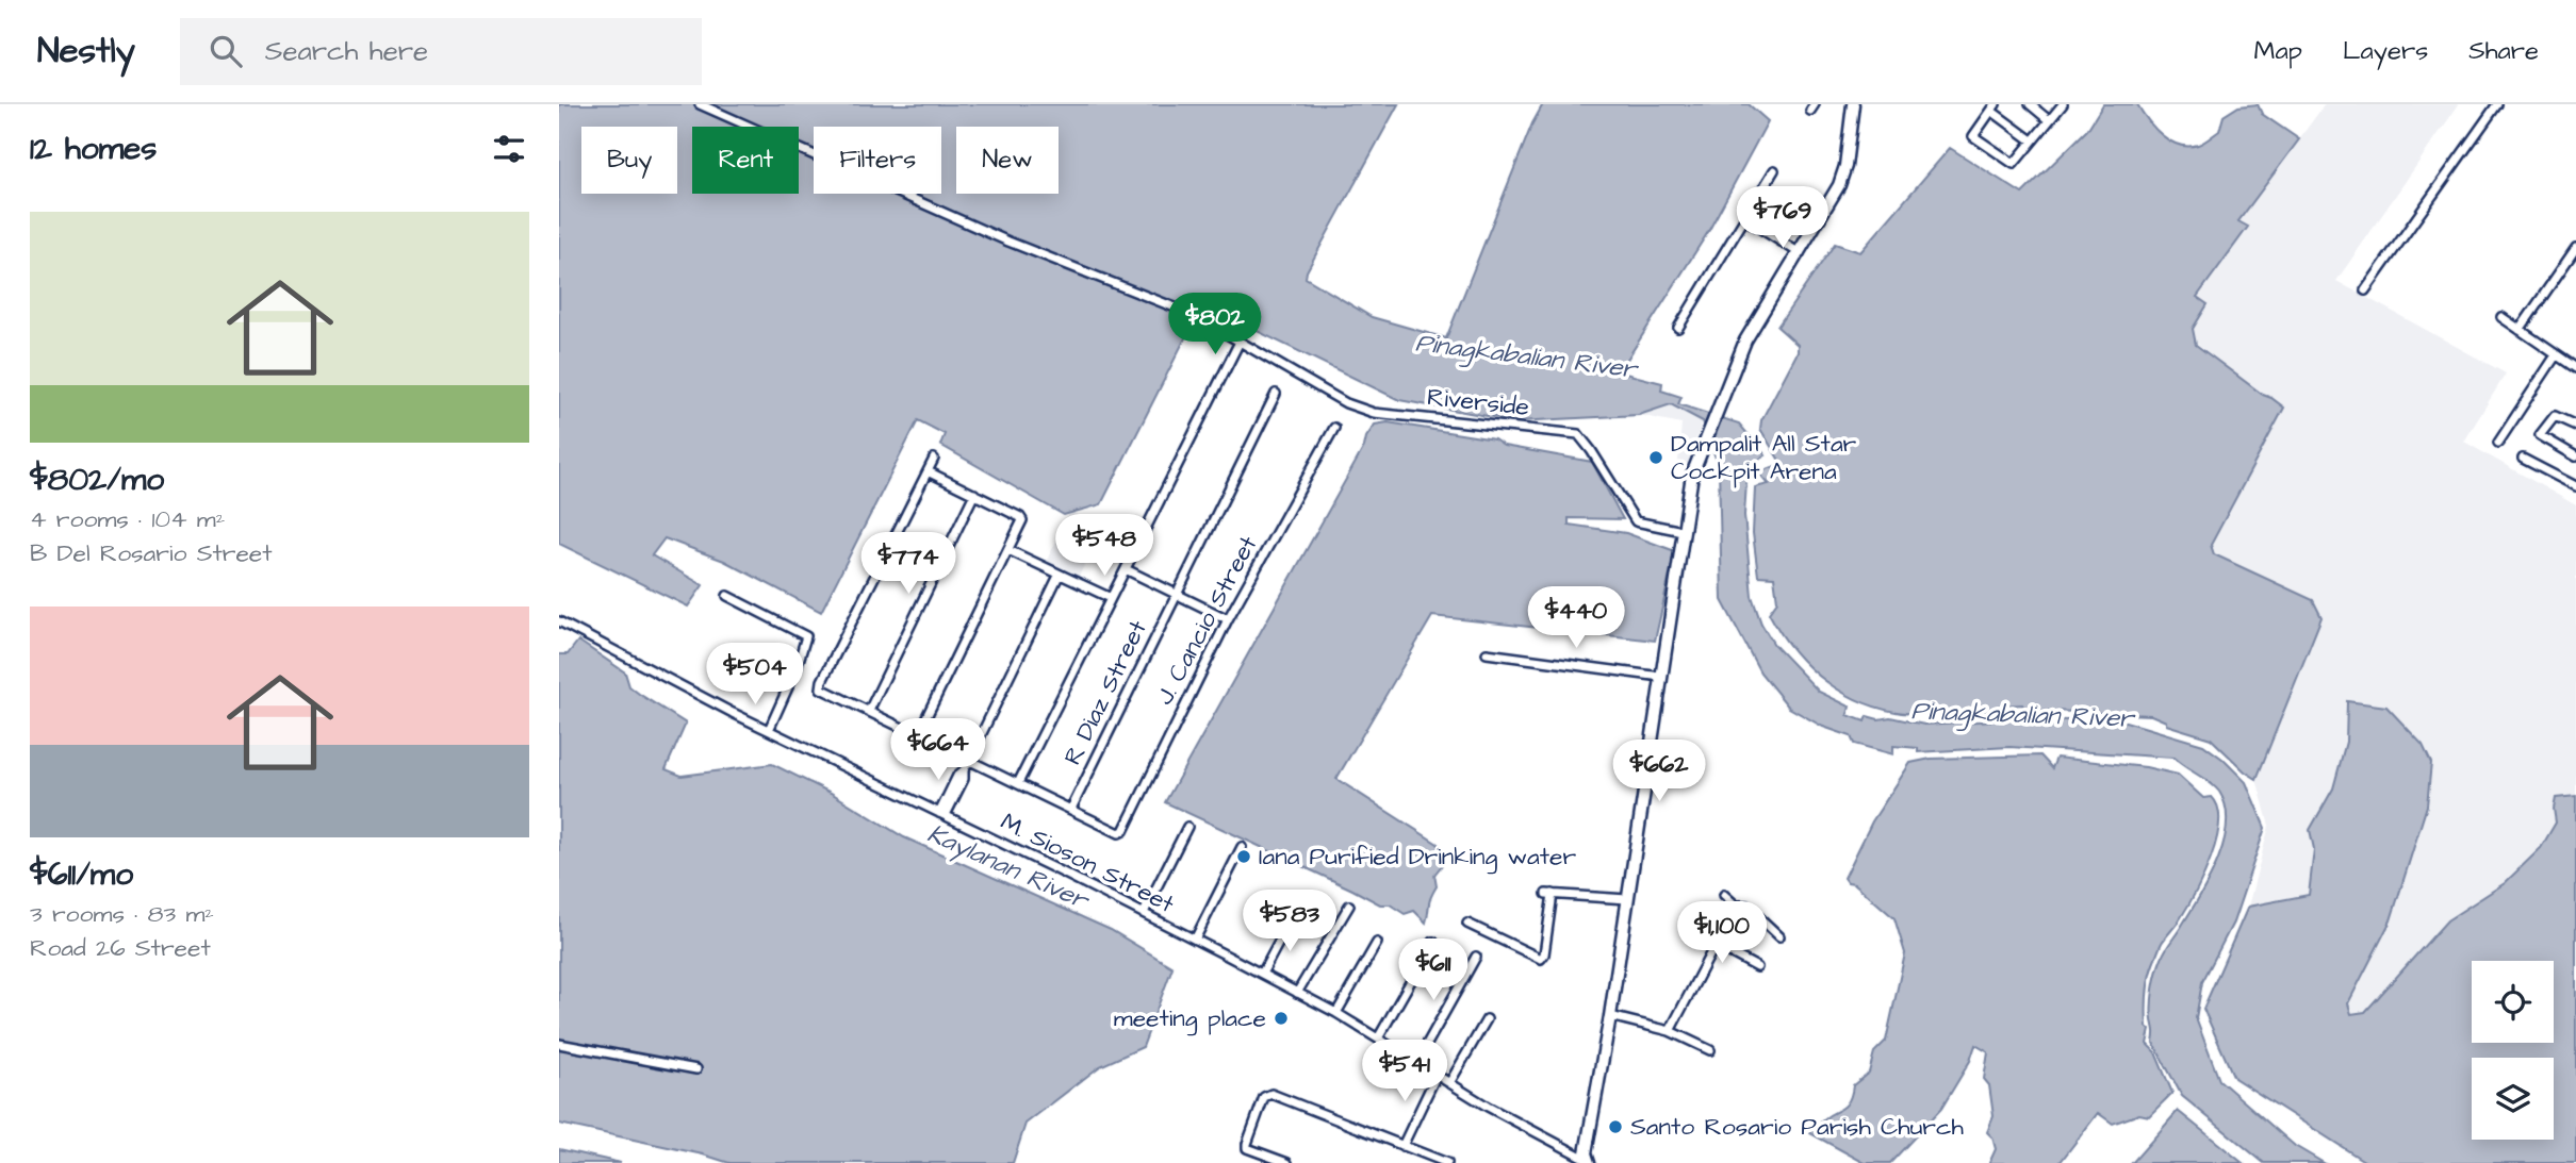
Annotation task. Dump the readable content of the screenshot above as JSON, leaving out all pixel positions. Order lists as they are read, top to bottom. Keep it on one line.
{"streets":{"street":["Riverside","J. Cancio Street","R Diaz Street","M. Sioson Street"]},"crossings":[["J. Cancio Street","R Diaz Street"]],"water":["Pinagkabalian River","Kaylanan River"],"places":["Dampalit All Star Cockpit Arena","Iana Purified Drinking water","meeting place","Santo Rosario Parish Church"],"page":{"header":"Nestly","search":"Search here","nav":["Map","Layers","Share"],"heading":"12 homes","chip":["Buy","Rent","Filters","New"],"price":["$769","$802","$548","$774","$440","$504","$664","$662","$583","$1,100","$611","$541"],"list":[{"name":"$802/mo","note":"4 rooms · 104 m² · B Del Rosario Street"},{"name":"$611/mo","note":"3 rooms · 83 m² · Road 26 Street"}]}}
